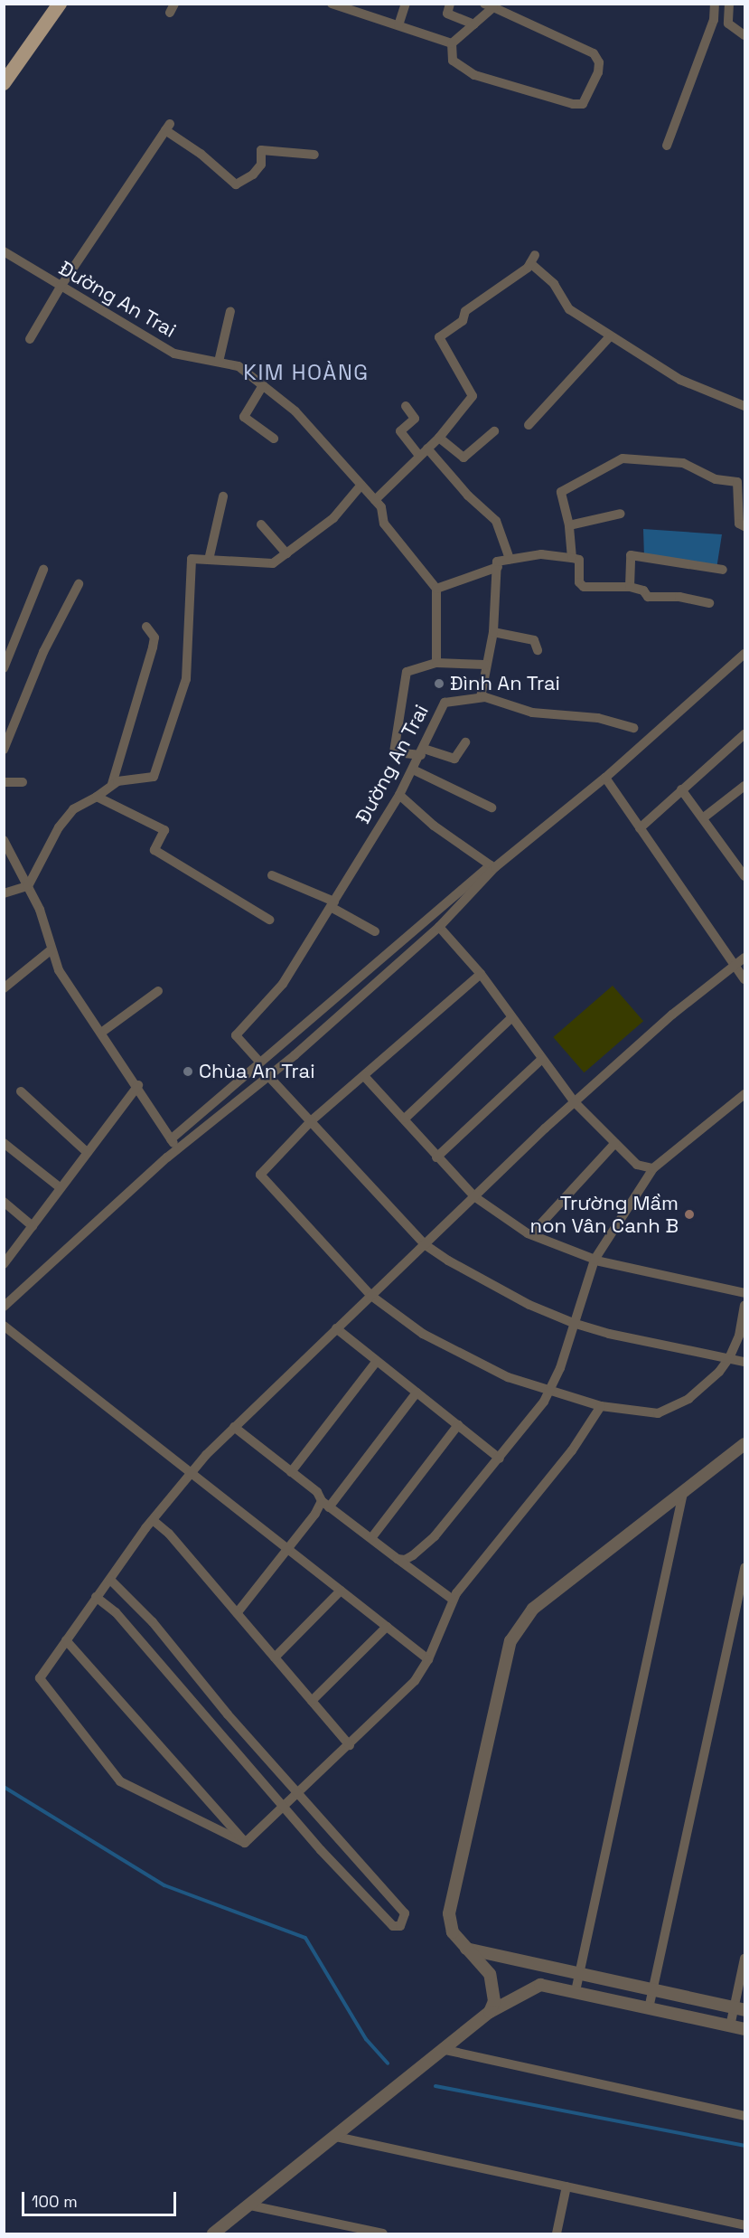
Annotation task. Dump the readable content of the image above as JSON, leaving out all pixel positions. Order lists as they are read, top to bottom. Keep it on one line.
{"streets":{"street":["Đường An Trai"]},"districts":["KIM HOÀNG"],"places":["Đình An Trai","Chùa An Trai","Trường Mầm non Vân Canh B"],"scale_bar":"100 m"}
